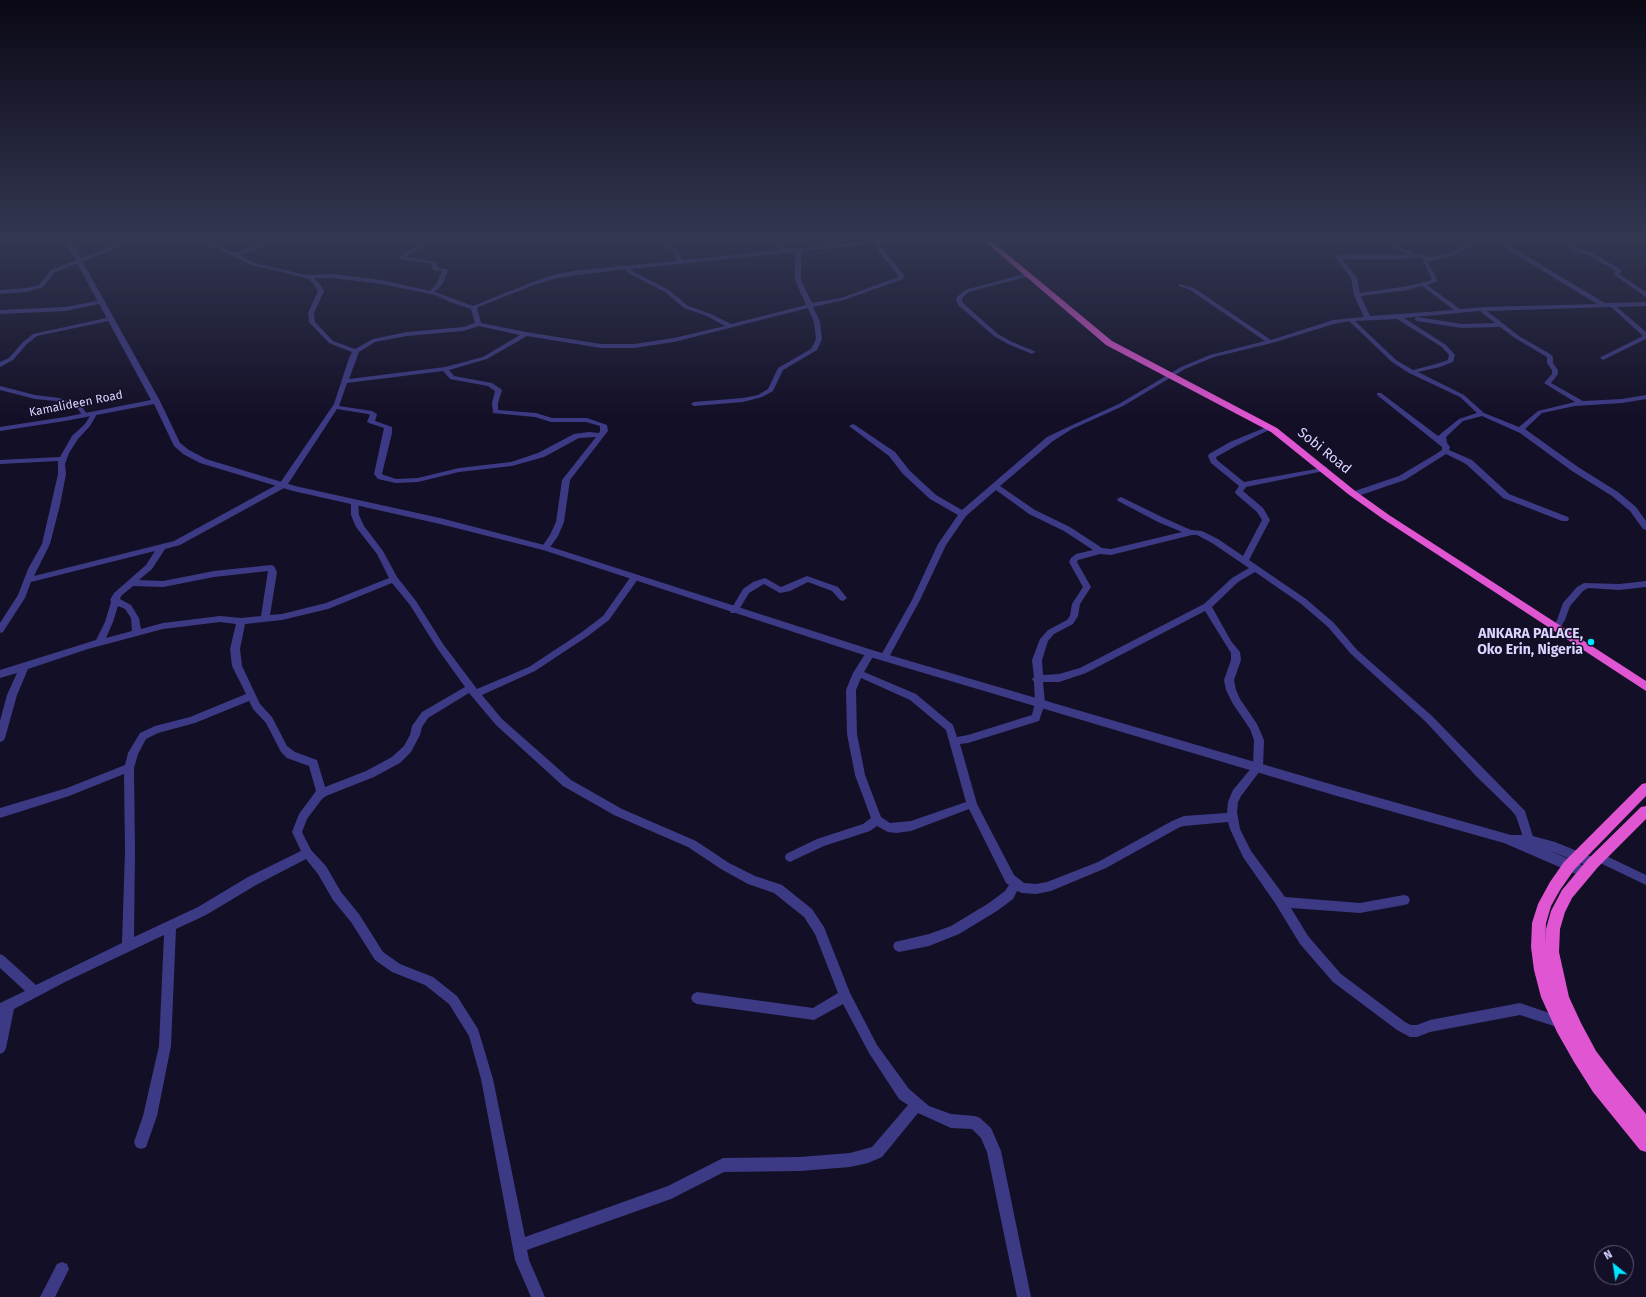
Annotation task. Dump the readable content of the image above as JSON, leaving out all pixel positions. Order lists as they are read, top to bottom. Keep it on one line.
{"streets":{"highway":["Sobi Road"],"street":["Kamalideen Road"]},"places":["ANKARA PALACE, Oko Erin, Nigeria"],"north":"top left"}
